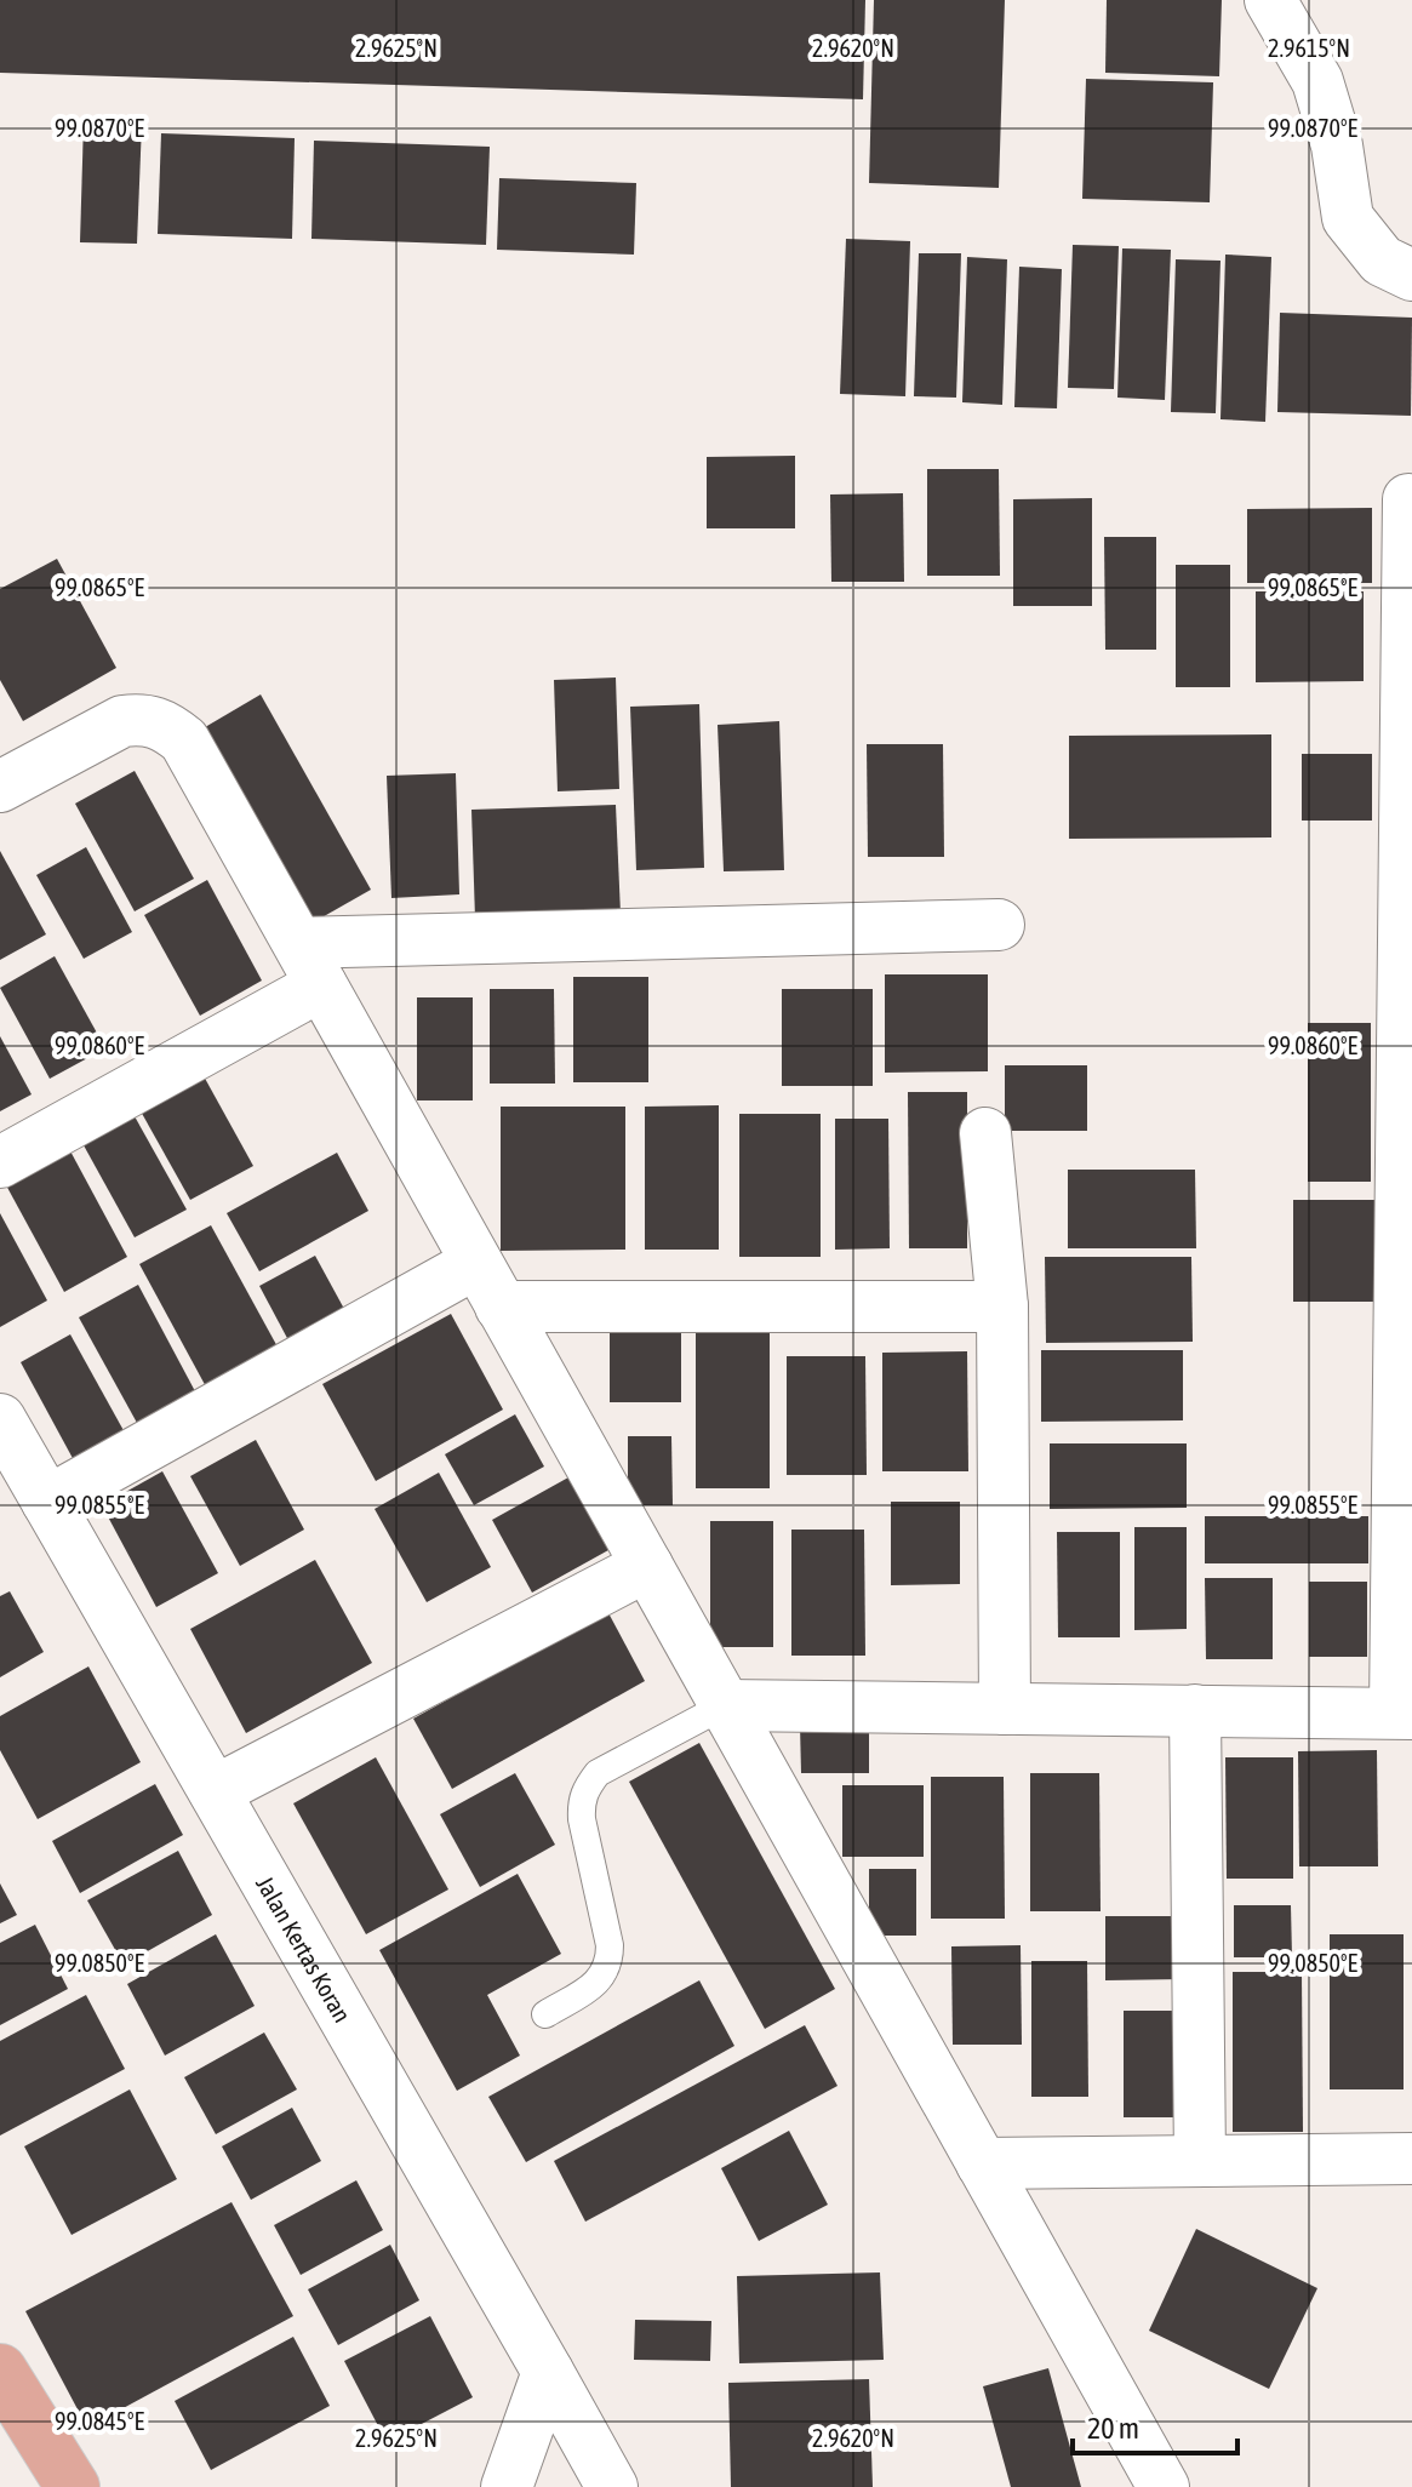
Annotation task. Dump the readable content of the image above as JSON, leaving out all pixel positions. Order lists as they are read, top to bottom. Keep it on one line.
{"streets":{"street":["Jalan Kertas Koran"]},"scale_bar":"20 m","coordinates":["2.9625°N","2.9620°N","2.9615°N","99.0870°E","99.0865°E","99.0860°E","99.0855°E","99.0850°E","99.0845°E"]}
